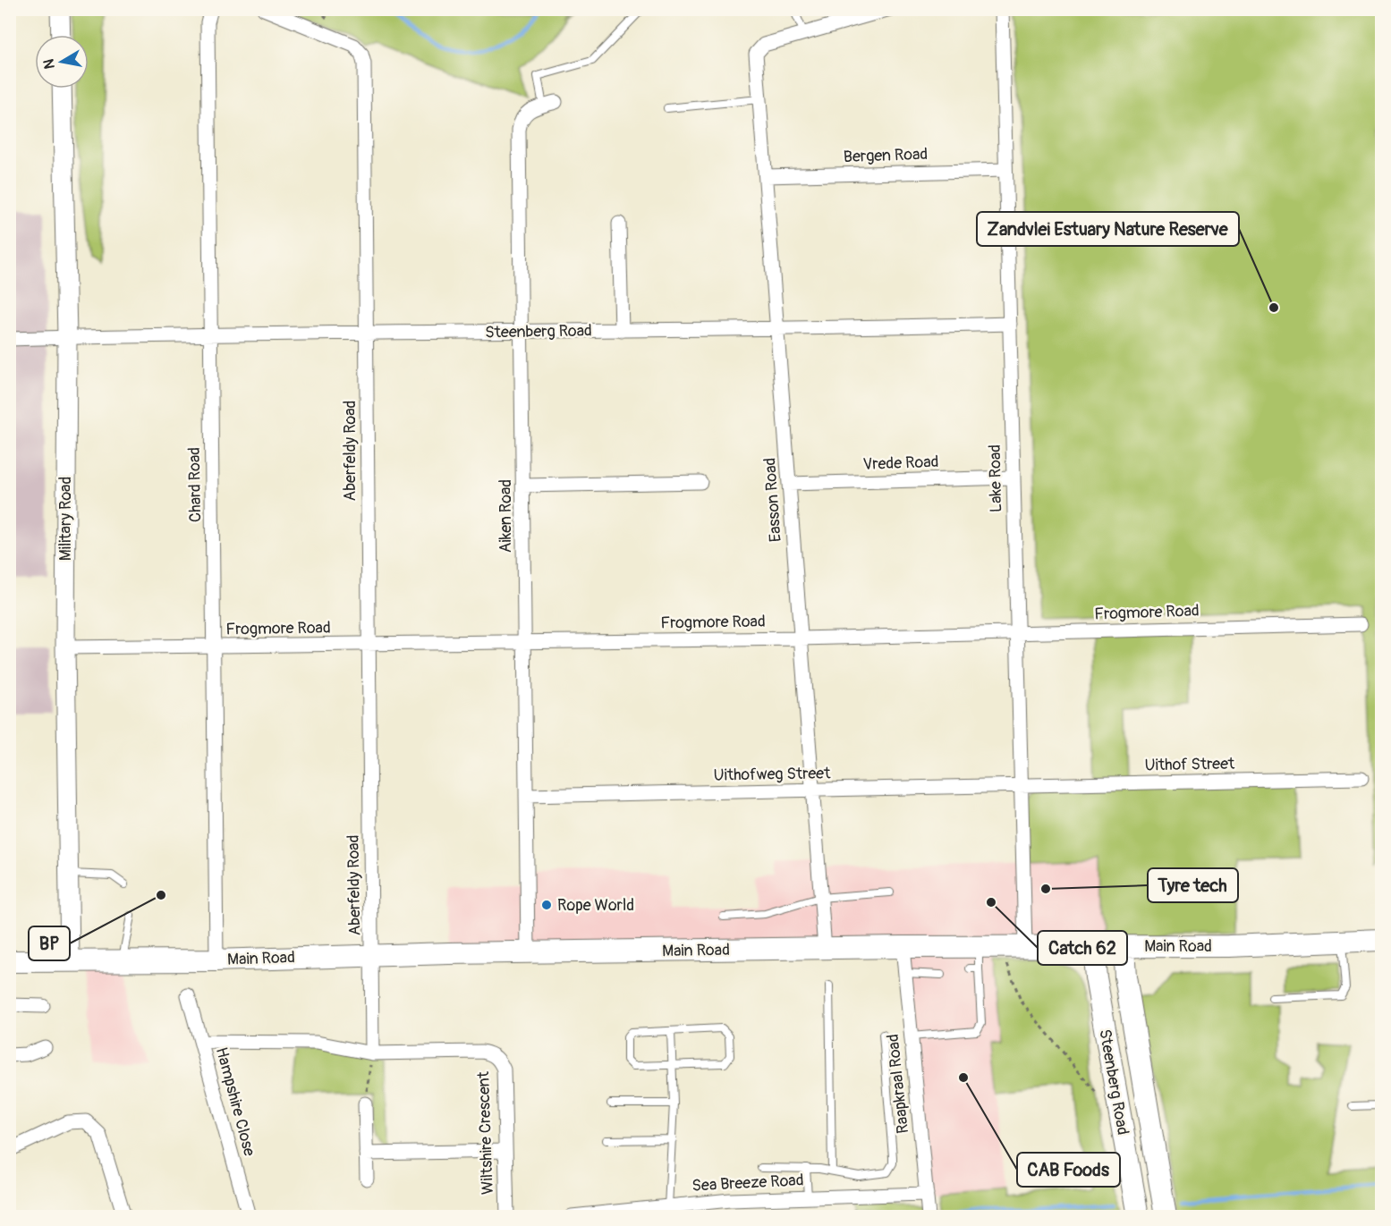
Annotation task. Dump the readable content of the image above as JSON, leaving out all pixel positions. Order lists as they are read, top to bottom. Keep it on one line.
{"streets":{"main road":["Steenberg Road","Military Road","Main Road"],"street":["Bergen Road","Aberfeldy Road","Vrede Road","Lake Road","Chard Road","Easson Road","Aiken Road","Frogmore Road","Uithof Street","Uithofweg Street","Raapkraal Road","Hampshire Close","Wiltshire Crescent","Sea Breeze Road"]},"crossings":[["Bergen Road","Lake Road"],["Bergen Road","Easson Road"],["Steenberg Road","Aberfeldy Road"],["Steenberg Road","Lake Road"],["Steenberg Road","Chard Road"],["Steenberg Road","Easson Road"],["Steenberg Road","Aiken Road"],["Steenberg Road","Military Road"],["Steenberg Road","Main Road"],["Aberfeldy Road","Frogmore Road"],["Aberfeldy Road","Main Road"],["Aberfeldy Road","Wiltshire Crescent"],["Vrede Road","Lake Road"],["Vrede Road","Easson Road"],["Lake Road","Frogmore Road"],["Lake Road","Uithof Street"],["Lake Road","Uithofweg Street"],["Lake Road","Main Road"],["Chard Road","Frogmore Road"],["Chard Road","Main Road"],["Easson Road","Frogmore Road"],["Easson Road","Uithofweg Street"],["Easson Road","Main Road"],["Aiken Road","Frogmore Road"],["Aiken Road","Uithofweg Street"],["Aiken Road","Main Road"],["Military Road","Frogmore Road"],["Military Road","Main Road"],["Uithof Street","Uithofweg Street"],["Main Road","Raapkraal Road"],["Raapkraal Road","Sea Breeze Road"],["Hampshire Close","Wiltshire Crescent"]],"places":["Zandvlei Estuary Nature Reserve","Tyre tech","BP","Catch 62","Rope World","CAB Foods"],"north":"left"}
